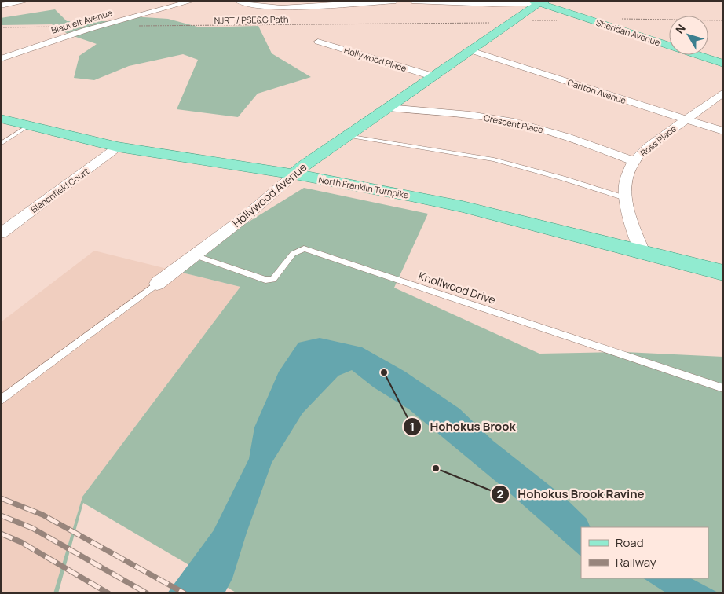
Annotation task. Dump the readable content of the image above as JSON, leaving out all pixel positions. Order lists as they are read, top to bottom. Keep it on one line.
{"streets":{"main road":["Sheridan Avenue","North Franklin Turnpike","Hollywood Avenue"],"street":["Blauvelt Avenue","Hollywood Place","Carlton Avenue","Crescent Place","Ross Place","Blanchfield Court"],"lane":["Knollwood Drive"],"path":["NJRT / PSE&G Path"]},"crossings":[["Sheridan Avenue","Hollywood Avenue"],["Hollywood Place","Hollywood Avenue"],["Carlton Avenue","Ross Place"],["Carlton Avenue","Hollywood Avenue"],["Crescent Place","Ross Place"],["Crescent Place","Hollywood Avenue"],["Ross Place","North Franklin Turnpike"],["North Franklin Turnpike","Blanchfield Court"],["North Franklin Turnpike","Hollywood Avenue"],["Hollywood Avenue","Knollwood Drive"]],"places":["Hohokus Brook","Hohokus Brook Ravine"],"legend":["Road","Railway"],"north":"top left"}
